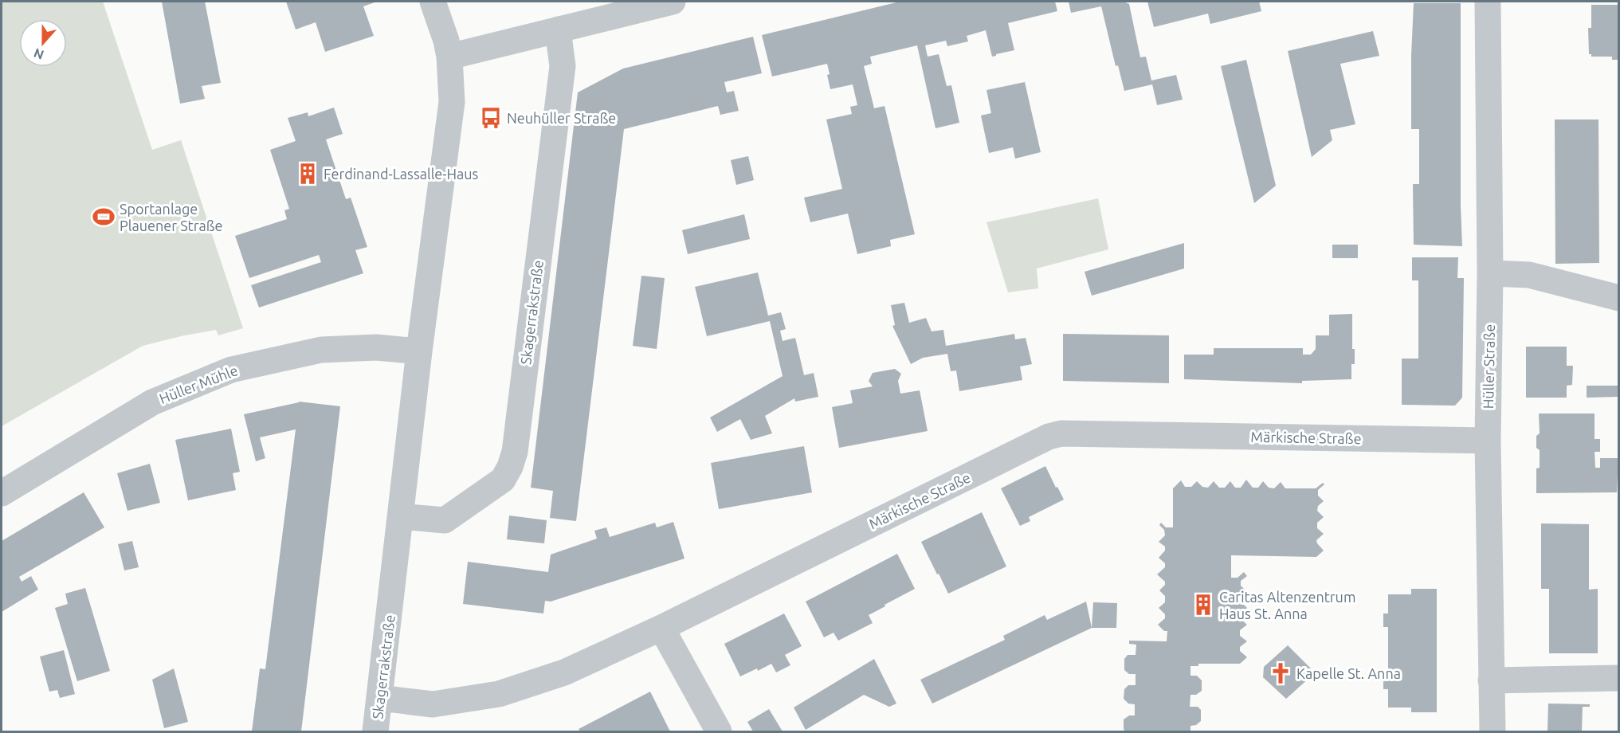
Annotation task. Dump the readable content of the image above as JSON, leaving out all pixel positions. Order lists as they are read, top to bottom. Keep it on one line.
{"streets":{"street":["Skagerrakstraße","Hüller Straße","Hüller Mühle","Märkische Straße"]},"crossings":[["Skagerrakstraße","Hüller Mühle"],["Skagerrakstraße","Märkische Straße"],["Hüller Straße","Märkische Straße"]],"places":{"bus stop":["Neuhüller Straße"],"building":["Ferdinand-Lassalle-Haus","Caritas Altenzentrum Haus St. Anna"],"sports":["Sportanlage Plauener Straße"],"church":["Kapelle St. Anna"]},"north":"bottom"}
